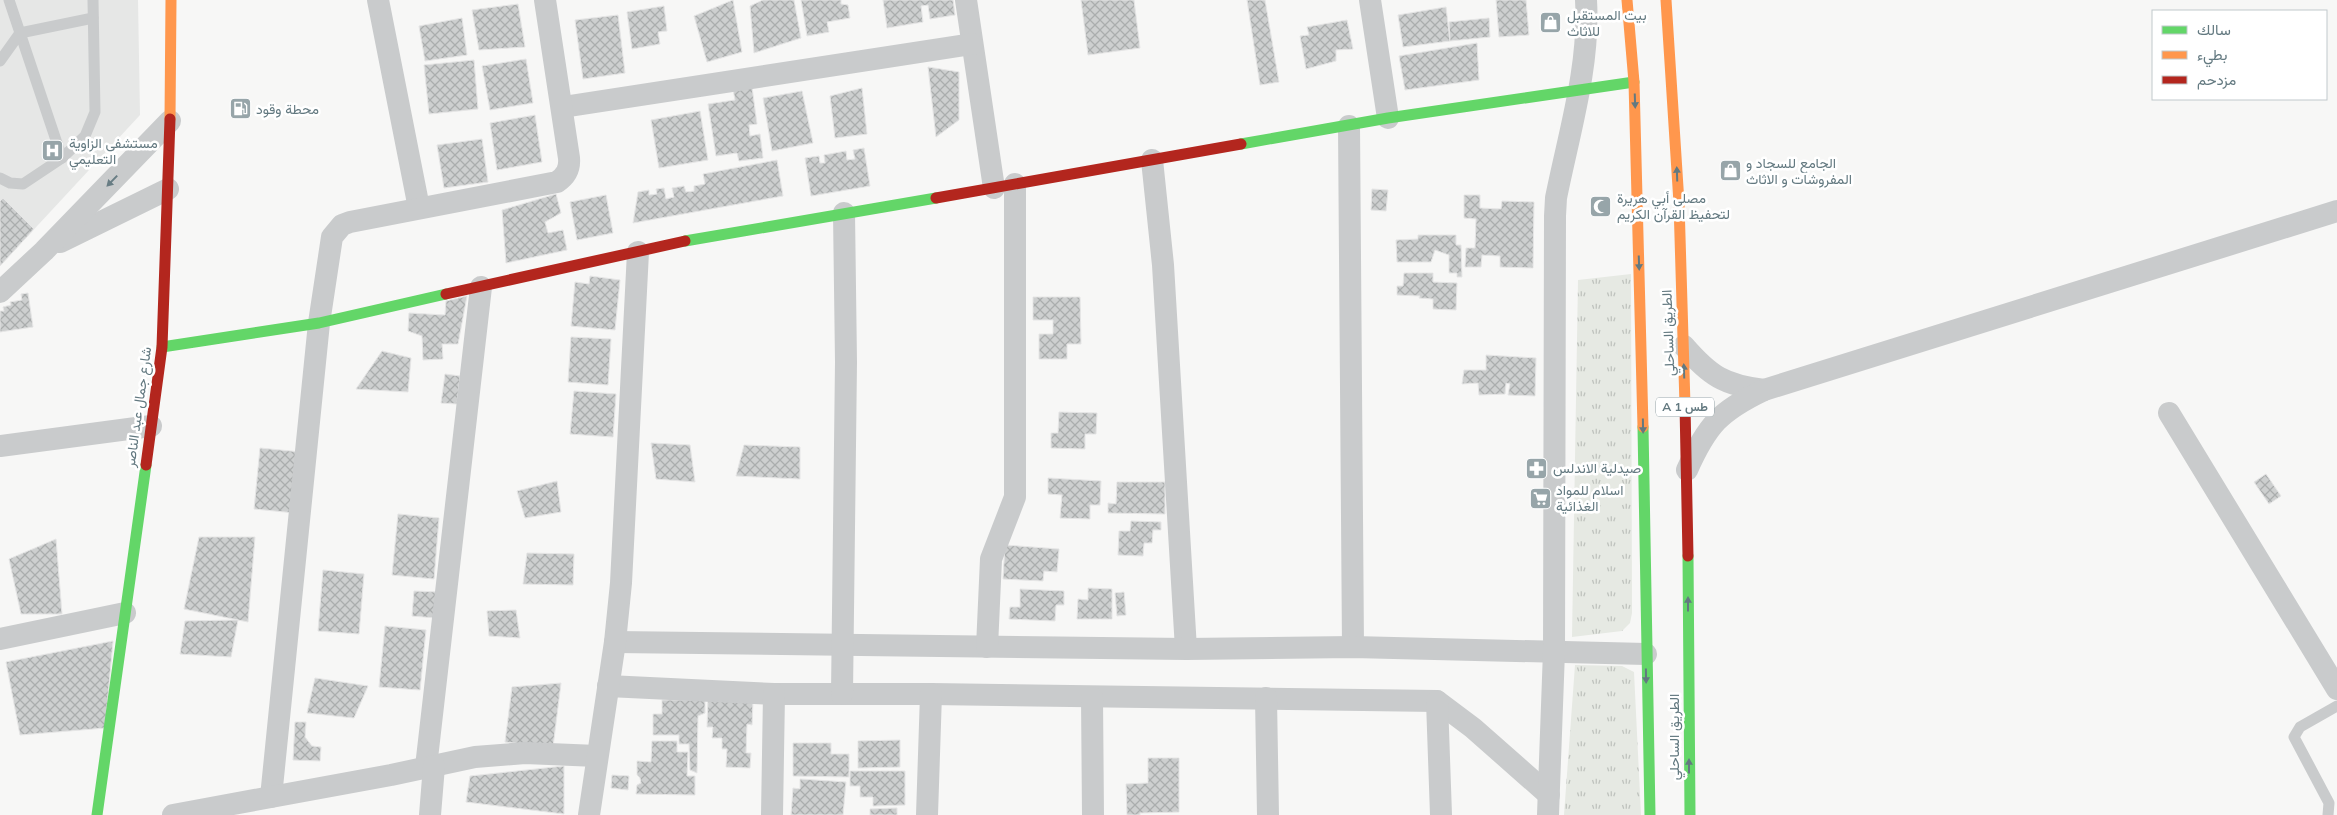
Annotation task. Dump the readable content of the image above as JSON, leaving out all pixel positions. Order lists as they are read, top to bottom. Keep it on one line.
{"streets":{"main road":["الطريق الساحلي","شارع جمال عبد الناصر","A 1 طس"]},"places":{"shop":["بيت المستقبل للاثاث","الجامع للسجاد و المفروشات و الاثاث"],"fuel station":["محطة وقود"],"hospital":["مستشفى الزاوية التعليمي"],"mosque":["مصلى أبي هريرة لتحفيظ القرآن الكريم"],"pharmacy":["صيدلية الاندلس"],"supermarket":["اسلام للمواد الغذائية"]},"legend":["سالك","بطيء","مزدحم"]}
